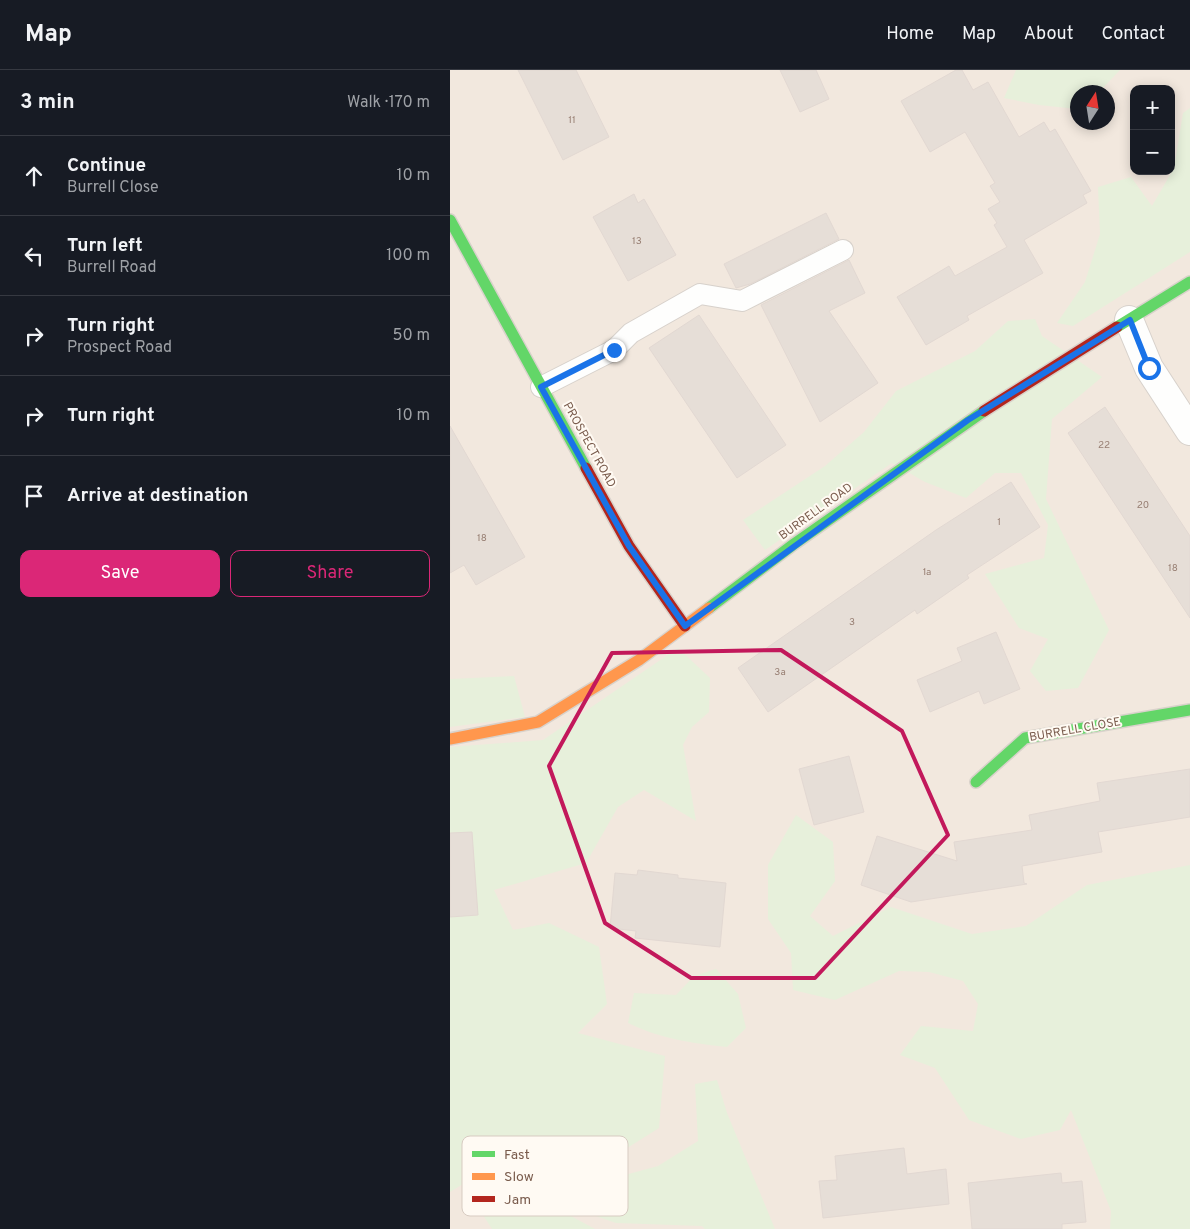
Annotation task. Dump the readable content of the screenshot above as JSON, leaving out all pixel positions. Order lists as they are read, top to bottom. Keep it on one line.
{"streets":{"street":["PROSPECT ROAD","BURRELL ROAD","BURRELL CLOSE"]},"crossings":[["PROSPECT ROAD","BURRELL ROAD"]],"house_numbers":["11","13","22","20","1","18","18","1a","3","3a"],"legend":["Fast","Slow","Jam"],"north":"top","page":{"header":"Map","nav":["Home","Map","About","Contact"],"heading":["3 min","Walk · 170 m"],"map_buttons":["+","−"],"list":[["Continue","Burrell Close","10 m"],["Turn left","Burrell Road","100 m"],["Turn right","Prospect Road","50 m"],["Turn right","10 m"],"Arrive at destination"],"buttons":["Save","Share"]}}
